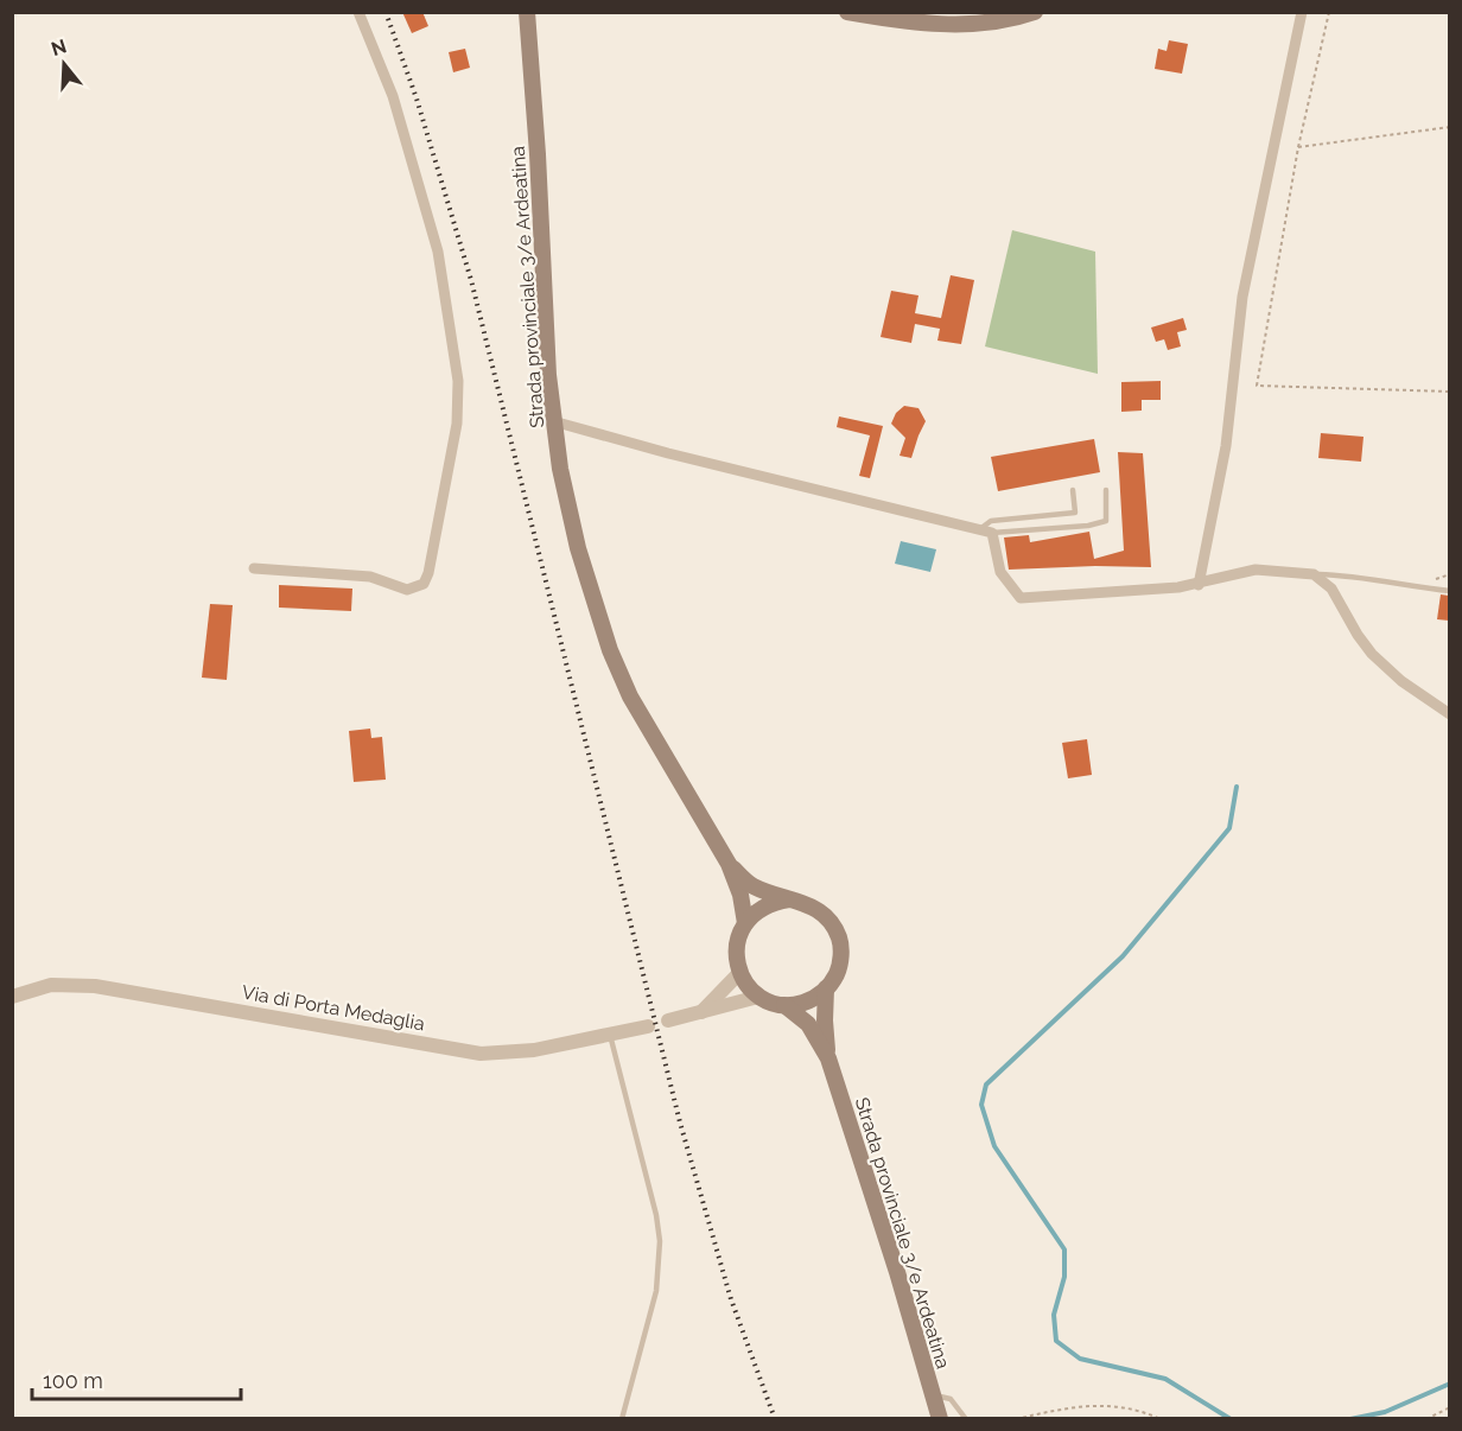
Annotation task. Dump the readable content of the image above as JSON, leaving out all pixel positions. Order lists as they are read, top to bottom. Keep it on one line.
{"streets":{"main road":["Strada provinciale 3/e Ardeatina"],"street":["Via di Porta Medaglia"]},"scale_bar":"100 m","north":"top"}
